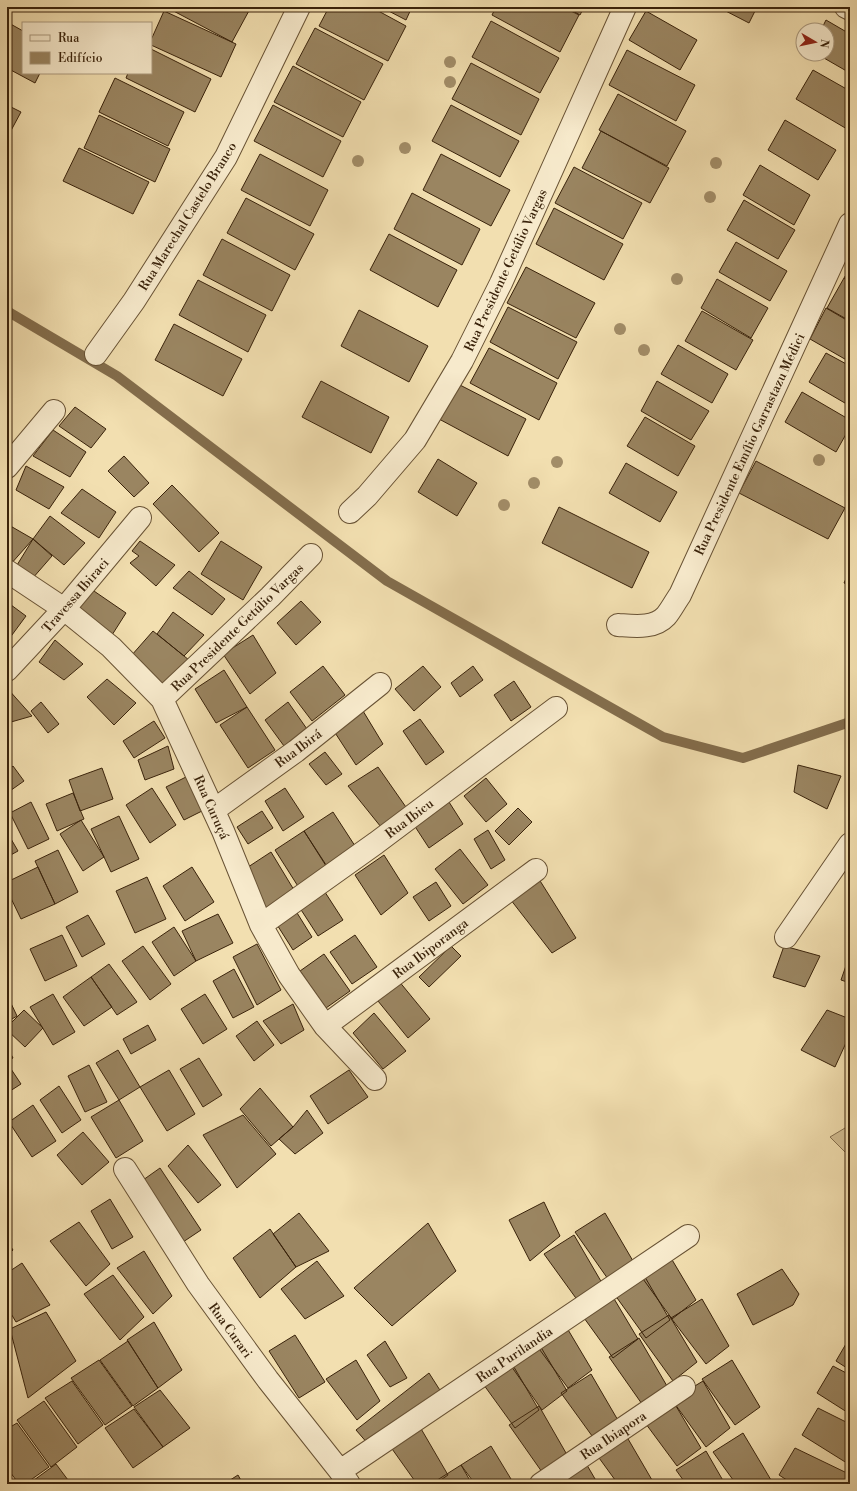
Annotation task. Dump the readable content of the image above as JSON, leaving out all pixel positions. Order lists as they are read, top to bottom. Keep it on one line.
{"streets":{"street":["Rua Marechal Castelo Branco","Rua Presidente Getúlio Vargas","Rua Presidente Emílio Garrastazu Médici","Travessa Ibiraci","Rua Ibirá","Rua Curuçá","Rua Ibicu","Rua Ibiporanga","Rua Curari","Rua Purilandia","Rua Ibiapora"]},"crossings":[["Rua Presidente Getúlio Vargas","Rua Curuçá"],["Travessa Ibiraci","Rua Curuçá"],["Rua Ibirá","Rua Curuçá"],["Rua Curuçá","Rua Ibicu"],["Rua Curuçá","Rua Ibiporanga"],["Rua Curari","Rua Purilandia"]],"legend":["Rua","Edifício"],"north":"right"}
